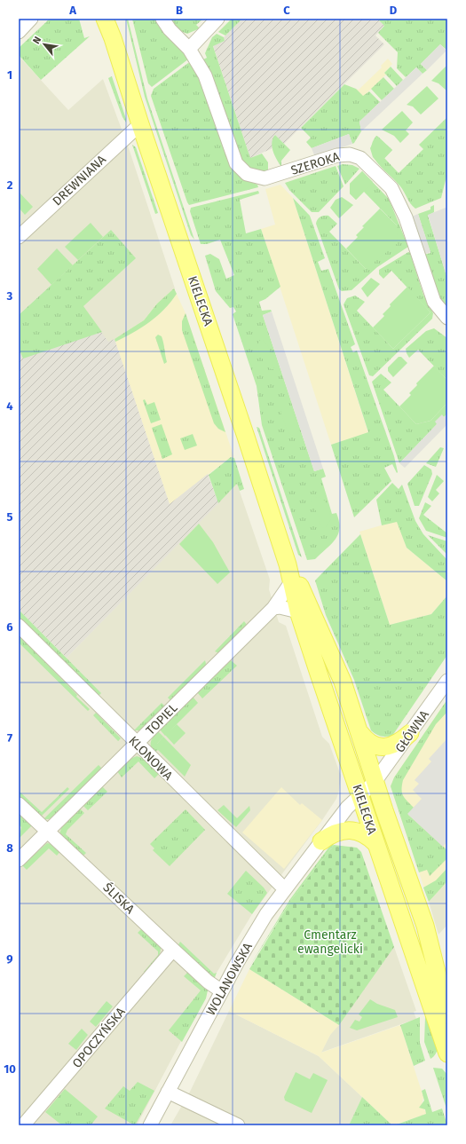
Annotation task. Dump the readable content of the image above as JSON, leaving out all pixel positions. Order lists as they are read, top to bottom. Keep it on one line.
{"streets":{"main road":["KIELECKA"],"street":["SZEROKA","DREWNIANA","TOPIEL","GŁÓWNA","KLONOWA","ŚLISKA","WOLANOWSKA","OPOCZYŃSKA"]},"crossings":[["DREWNIANA","KIELECKA"],["KIELECKA","TOPIEL"],["KIELECKA","GŁÓWNA"],["KIELECKA","WOLANOWSKA"],["TOPIEL","KLONOWA"],["TOPIEL","ŚLISKA"],["GŁÓWNA","WOLANOWSKA"],["KLONOWA","WOLANOWSKA"],["ŚLISKA","WOLANOWSKA"],["ŚLISKA","OPOCZYŃSKA"]],"parks":["Cmentarz ewangelicki"],"north":"top left","grid":{"columns":["A","B","C","D"],"rows":["1","2","3","4","5","6","7","8","9","10"]}}
